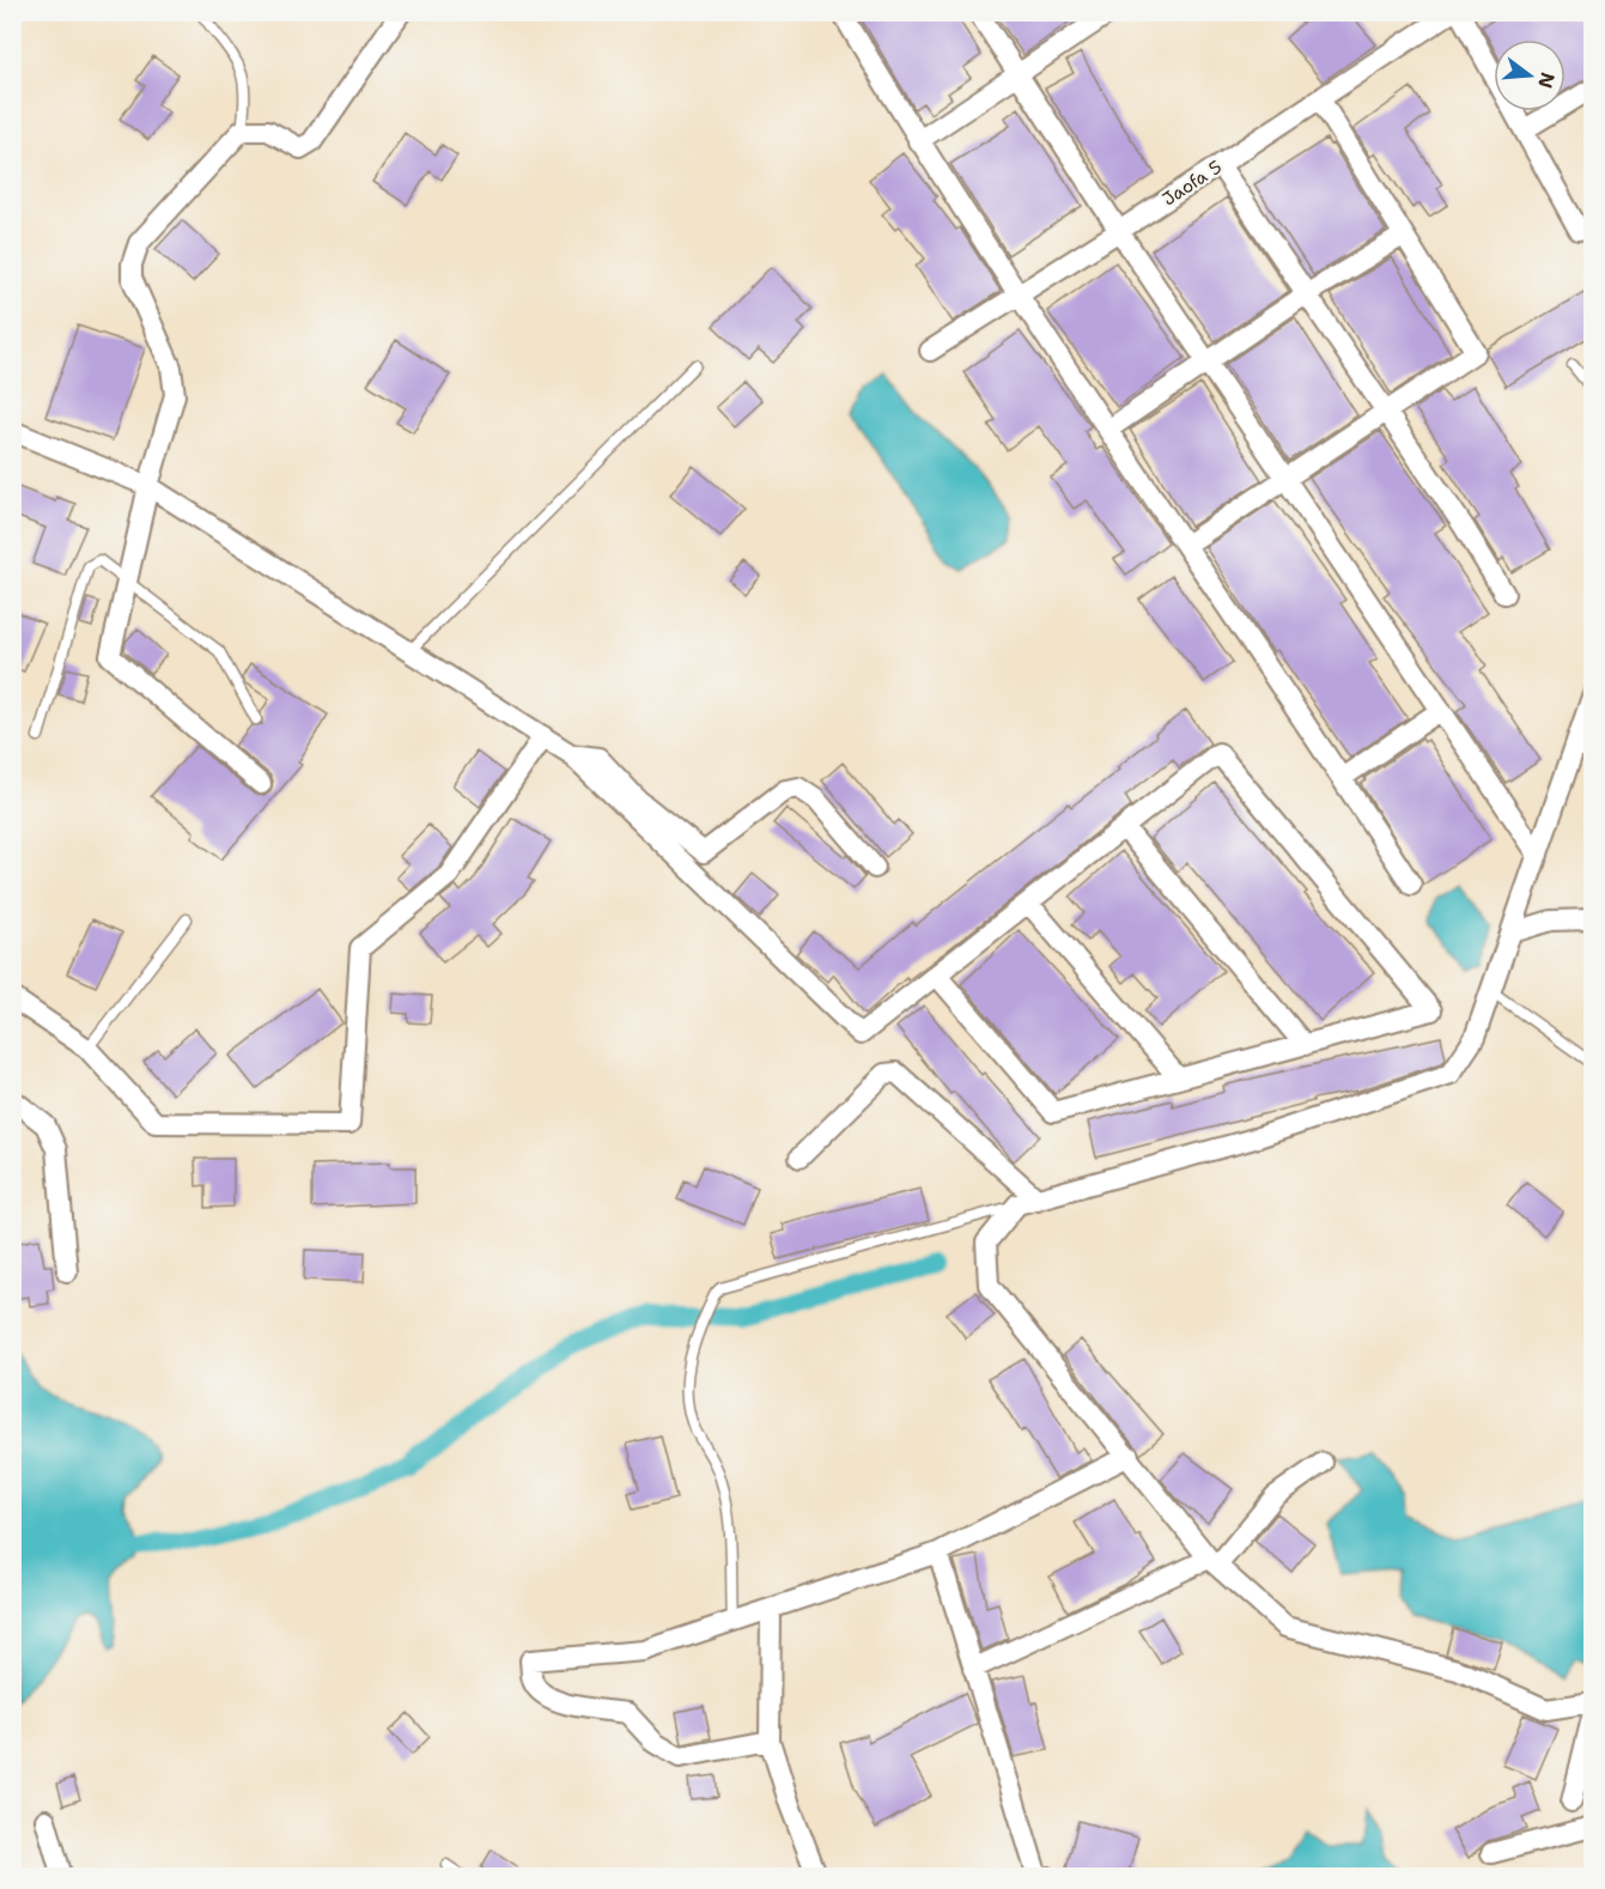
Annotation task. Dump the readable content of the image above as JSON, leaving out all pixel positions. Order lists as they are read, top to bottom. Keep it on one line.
{"streets":{"street":["Jaofa 5"]},"north":"right"}
